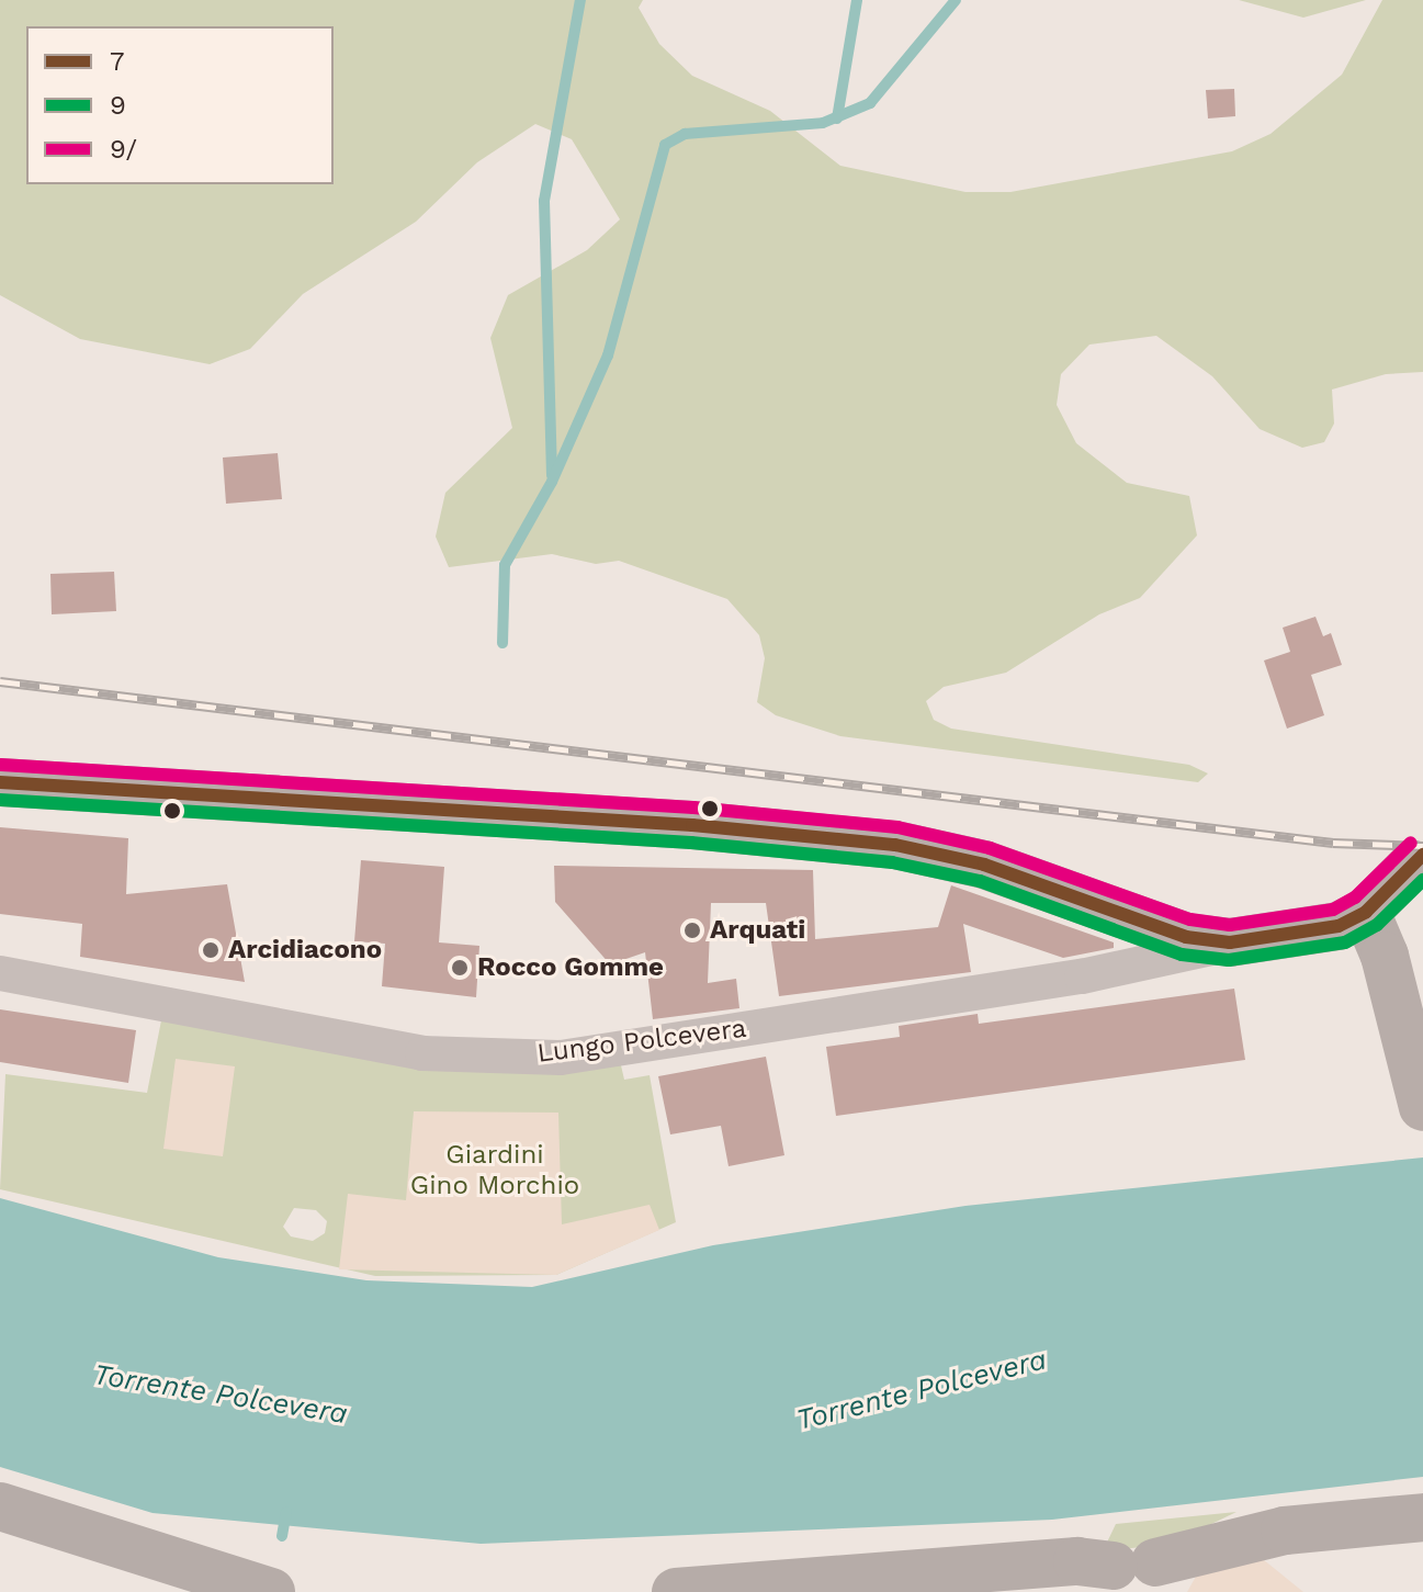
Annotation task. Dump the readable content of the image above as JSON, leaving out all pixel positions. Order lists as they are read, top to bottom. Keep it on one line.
{"streets":{"street":["Lungo Polcevera"]},"water":["Torrente Polcevera"],"parks":["Giardini Gino Morchio"],"places":["Arquati","Arcidiacono","Rocco Gomme"],"lines":["transit line 9/","transit line 7","transit line 9"],"legend":["7","9","9/"]}
